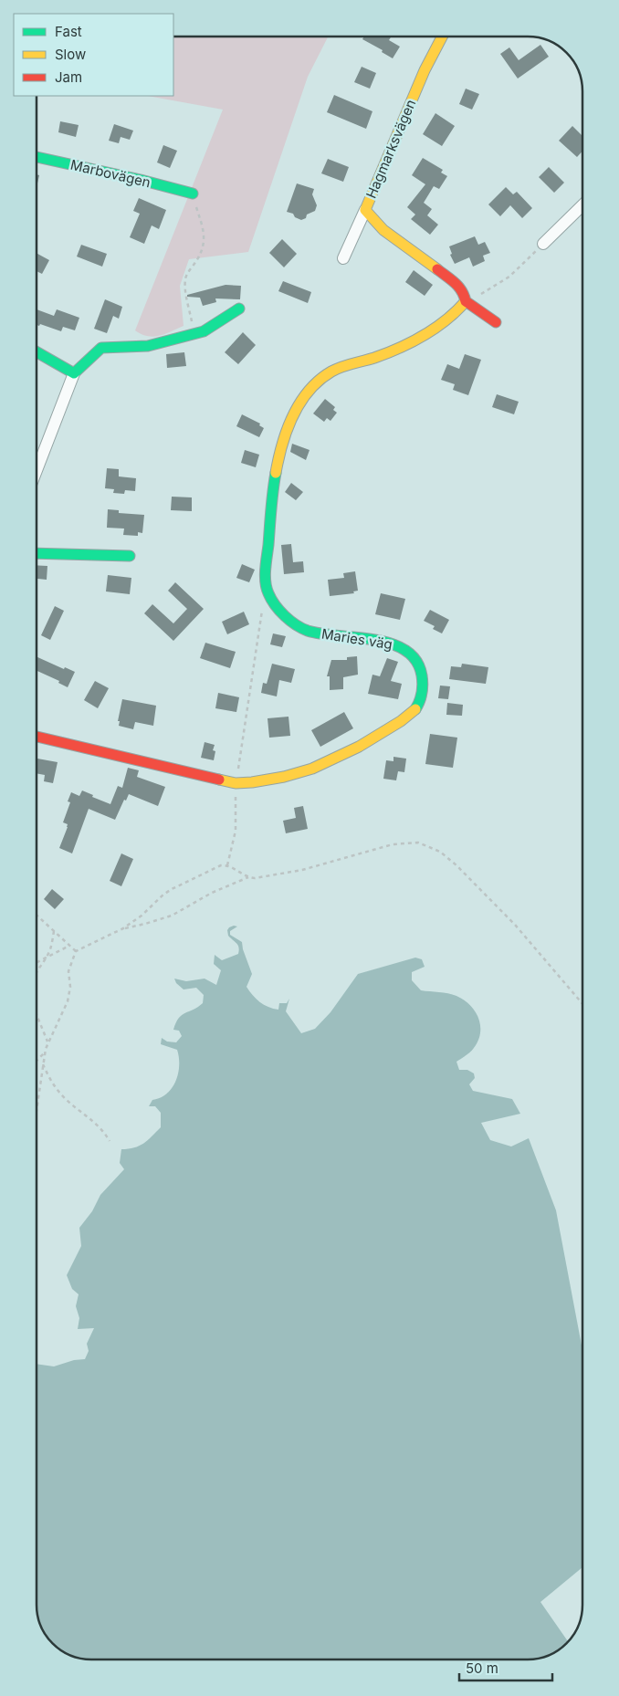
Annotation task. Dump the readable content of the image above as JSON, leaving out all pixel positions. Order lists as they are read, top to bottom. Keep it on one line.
{"streets":{"street":["Hagmarksvägen","Marbovägen","Maries väg"]},"legend":["Fast","Slow","Jam"],"scale_bar":"50 m"}
